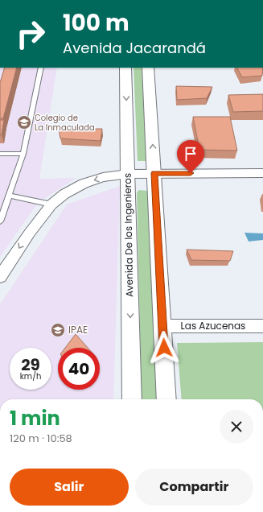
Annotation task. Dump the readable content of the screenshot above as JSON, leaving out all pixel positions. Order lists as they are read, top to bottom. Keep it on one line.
{"streets":{"street":["Avenida De los Ingenieros","Las Azucenas"]},"places":{"school or university":["Colegio de La Inmaculada","IPAE"]},"page":{"turn":["100 m","Avenida Jacarandá"],"speed":"29 km/h","limit":"40","heading":["1 min","120 m · 10:58"],"buttons":["Salir","Compartir"]}}
